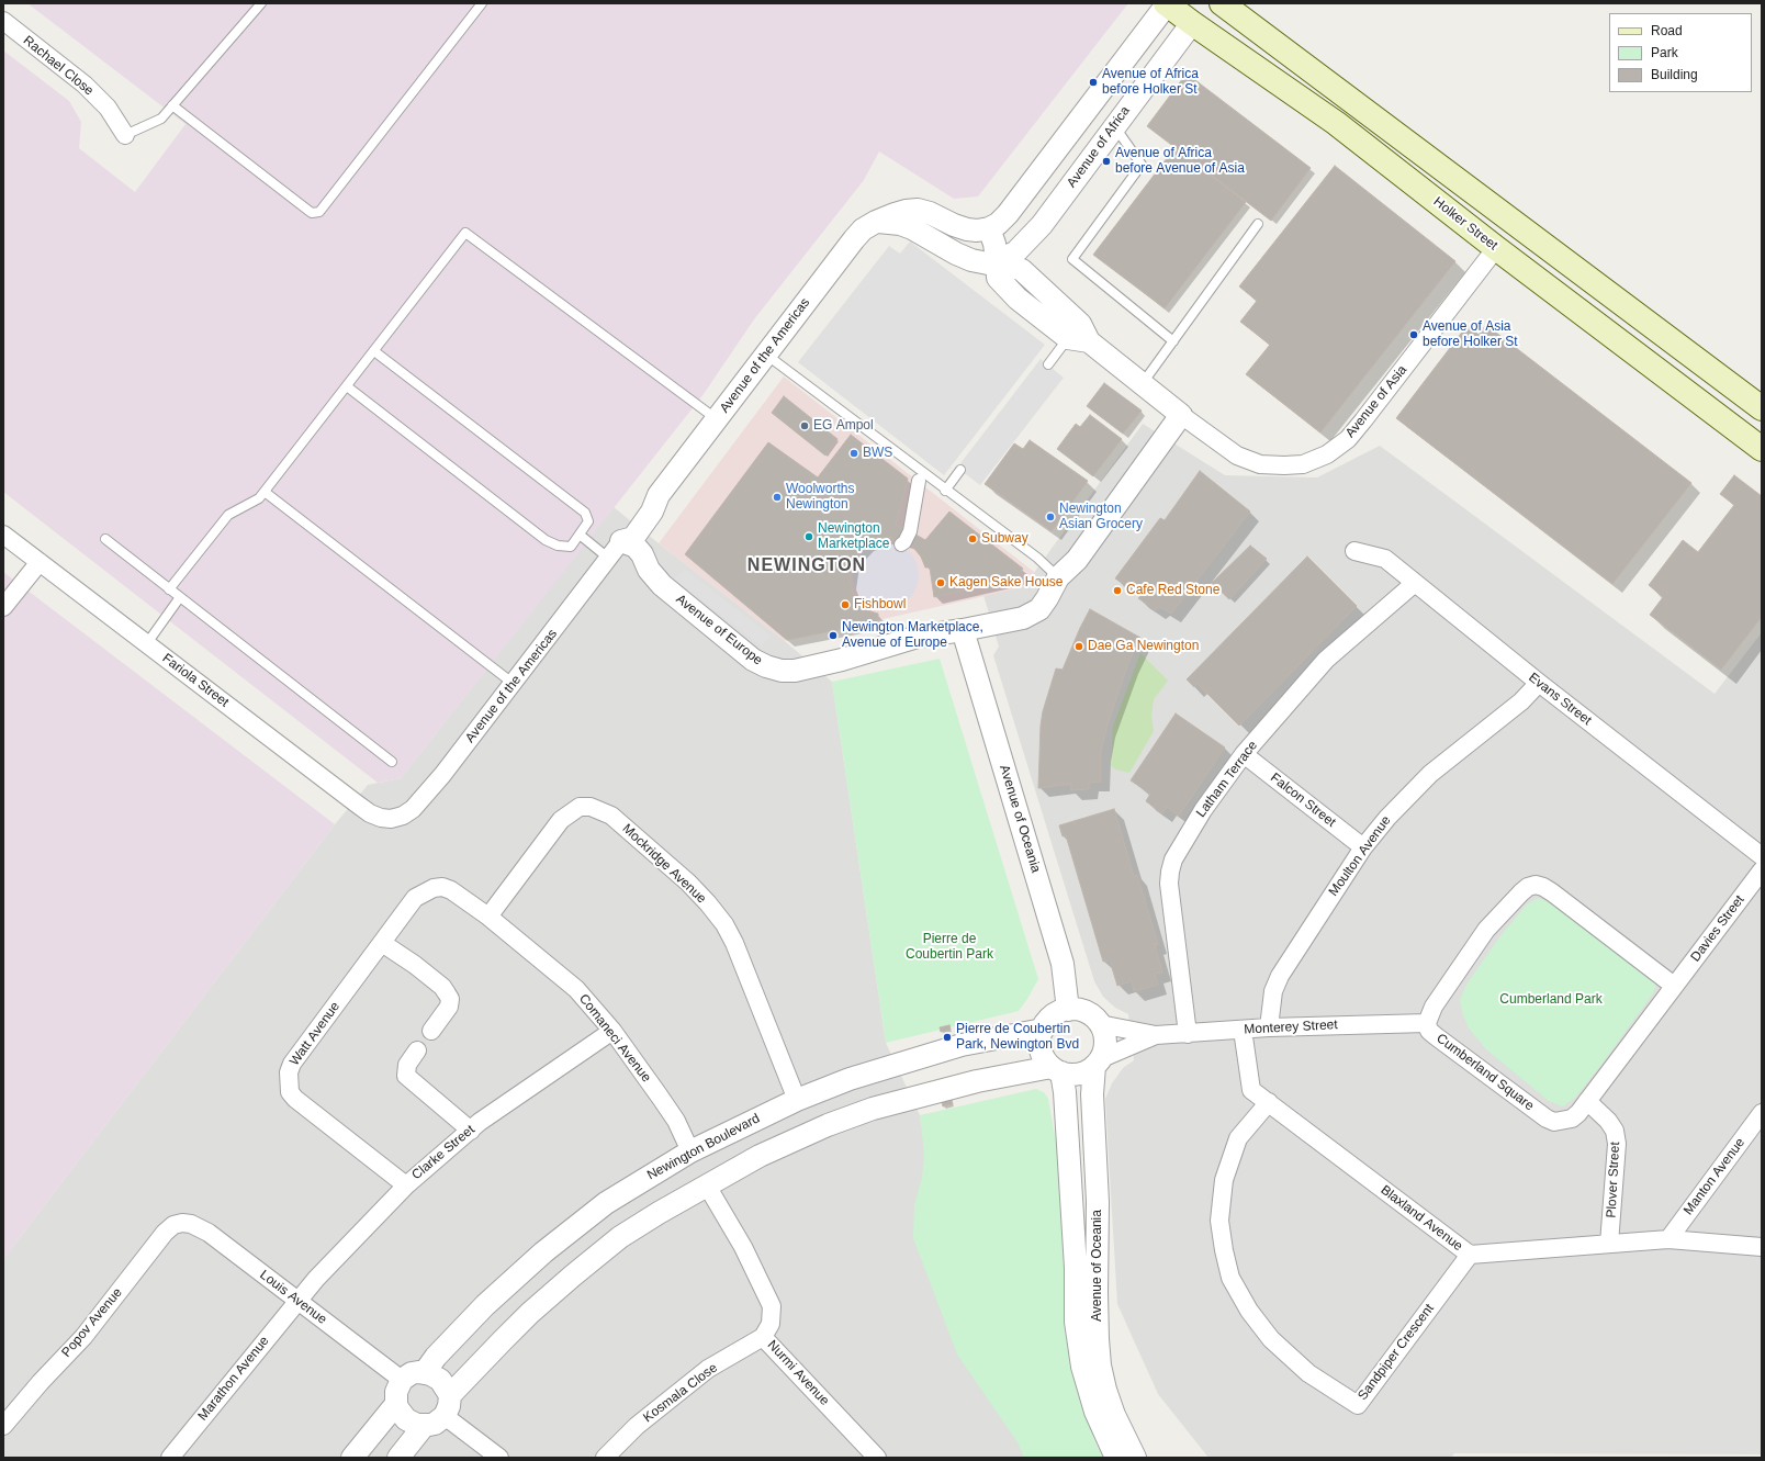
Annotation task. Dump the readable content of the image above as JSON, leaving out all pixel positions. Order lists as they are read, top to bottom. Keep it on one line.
{"streets":{"main road":["Avenue of Africa","Holker Street"],"street":["Rachael Close","Avenue of the Americas","Avenue of Asia","Avenue of Europe","Fariola Street","Evans Street","Latham Terrace","Falcon Street","Avenue of Oceania","Moulton Avenue","Mockridge Avenue","Davies Street","Monterey Street","Watt Avenue","Comaneci Avenue","Cumberland Square","Newington Boulevard","Clarke Street","Manton Avenue","Plover Street","Blaxland Avenue","Louis Avenue","Popov Avenue","Sandpiper Crescent","Nurmi Avenue","Marathon Avenue","Kosmala Close"]},"crossings":[["Avenue of Africa","Holker Street"],["Avenue of Africa","Avenue of Asia"],["Holker Street","Avenue of Asia"],["Avenue of the Americas","Avenue of Asia"],["Avenue of the Americas","Avenue of Europe"],["Avenue of the Americas","Fariola Street"],["Avenue of Asia","Avenue of Europe"],["Avenue of Europe","Avenue of Oceania"],["Evans Street","Latham Terrace"],["Evans Street","Moulton Avenue"],["Latham Terrace","Falcon Street"],["Latham Terrace","Monterey Street"],["Falcon Street","Moulton Avenue"],["Avenue of Oceania","Monterey Street"],["Avenue of Oceania","Newington Boulevard"],["Moulton Avenue","Monterey Street"],["Mockridge Avenue","Comaneci Avenue"],["Mockridge Avenue","Newington Boulevard"],["Davies Street","Cumberland Square"],["Monterey Street","Cumberland Square"],["Monterey Street","Newington Boulevard"],["Monterey Street","Blaxland Avenue"],["Watt Avenue","Comaneci Avenue"],["Watt Avenue","Clarke Street"],["Comaneci Avenue","Newington Boulevard"],["Comaneci Avenue","Clarke Street"],["Cumberland Square","Plover Street"],["Newington Boulevard","Louis Avenue"],["Clarke Street","Louis Avenue"],["Clarke Street","Marathon Avenue"],["Manton Avenue","Blaxland Avenue"],["Plover Street","Blaxland Avenue"],["Blaxland Avenue","Sandpiper Crescent"],["Louis Avenue","Popov Avenue"],["Louis Avenue","Marathon Avenue"],["Nurmi Avenue","Kosmala Close"]],"districts":["NEWINGTON"],"parks":["Pierre de Coubertin Park","Cumberland Park"],"places":["Avenue of Africa before Holker St","Avenue of Africa before Avenue of Asia","Avenue of Asia before Holker St","EG Ampol","BWS","Woolworths Newington","Newington Asian Grocery","Newington Marketplace","Subway","Kagen Sake House","Cafe Red Stone","Fishbowl","Newington Marketplace, Avenue of Europe","Dae Ga Newington","Pierre de Coubertin Park, Newington Bvd"],"legend":["Road","Park","Building"]}
